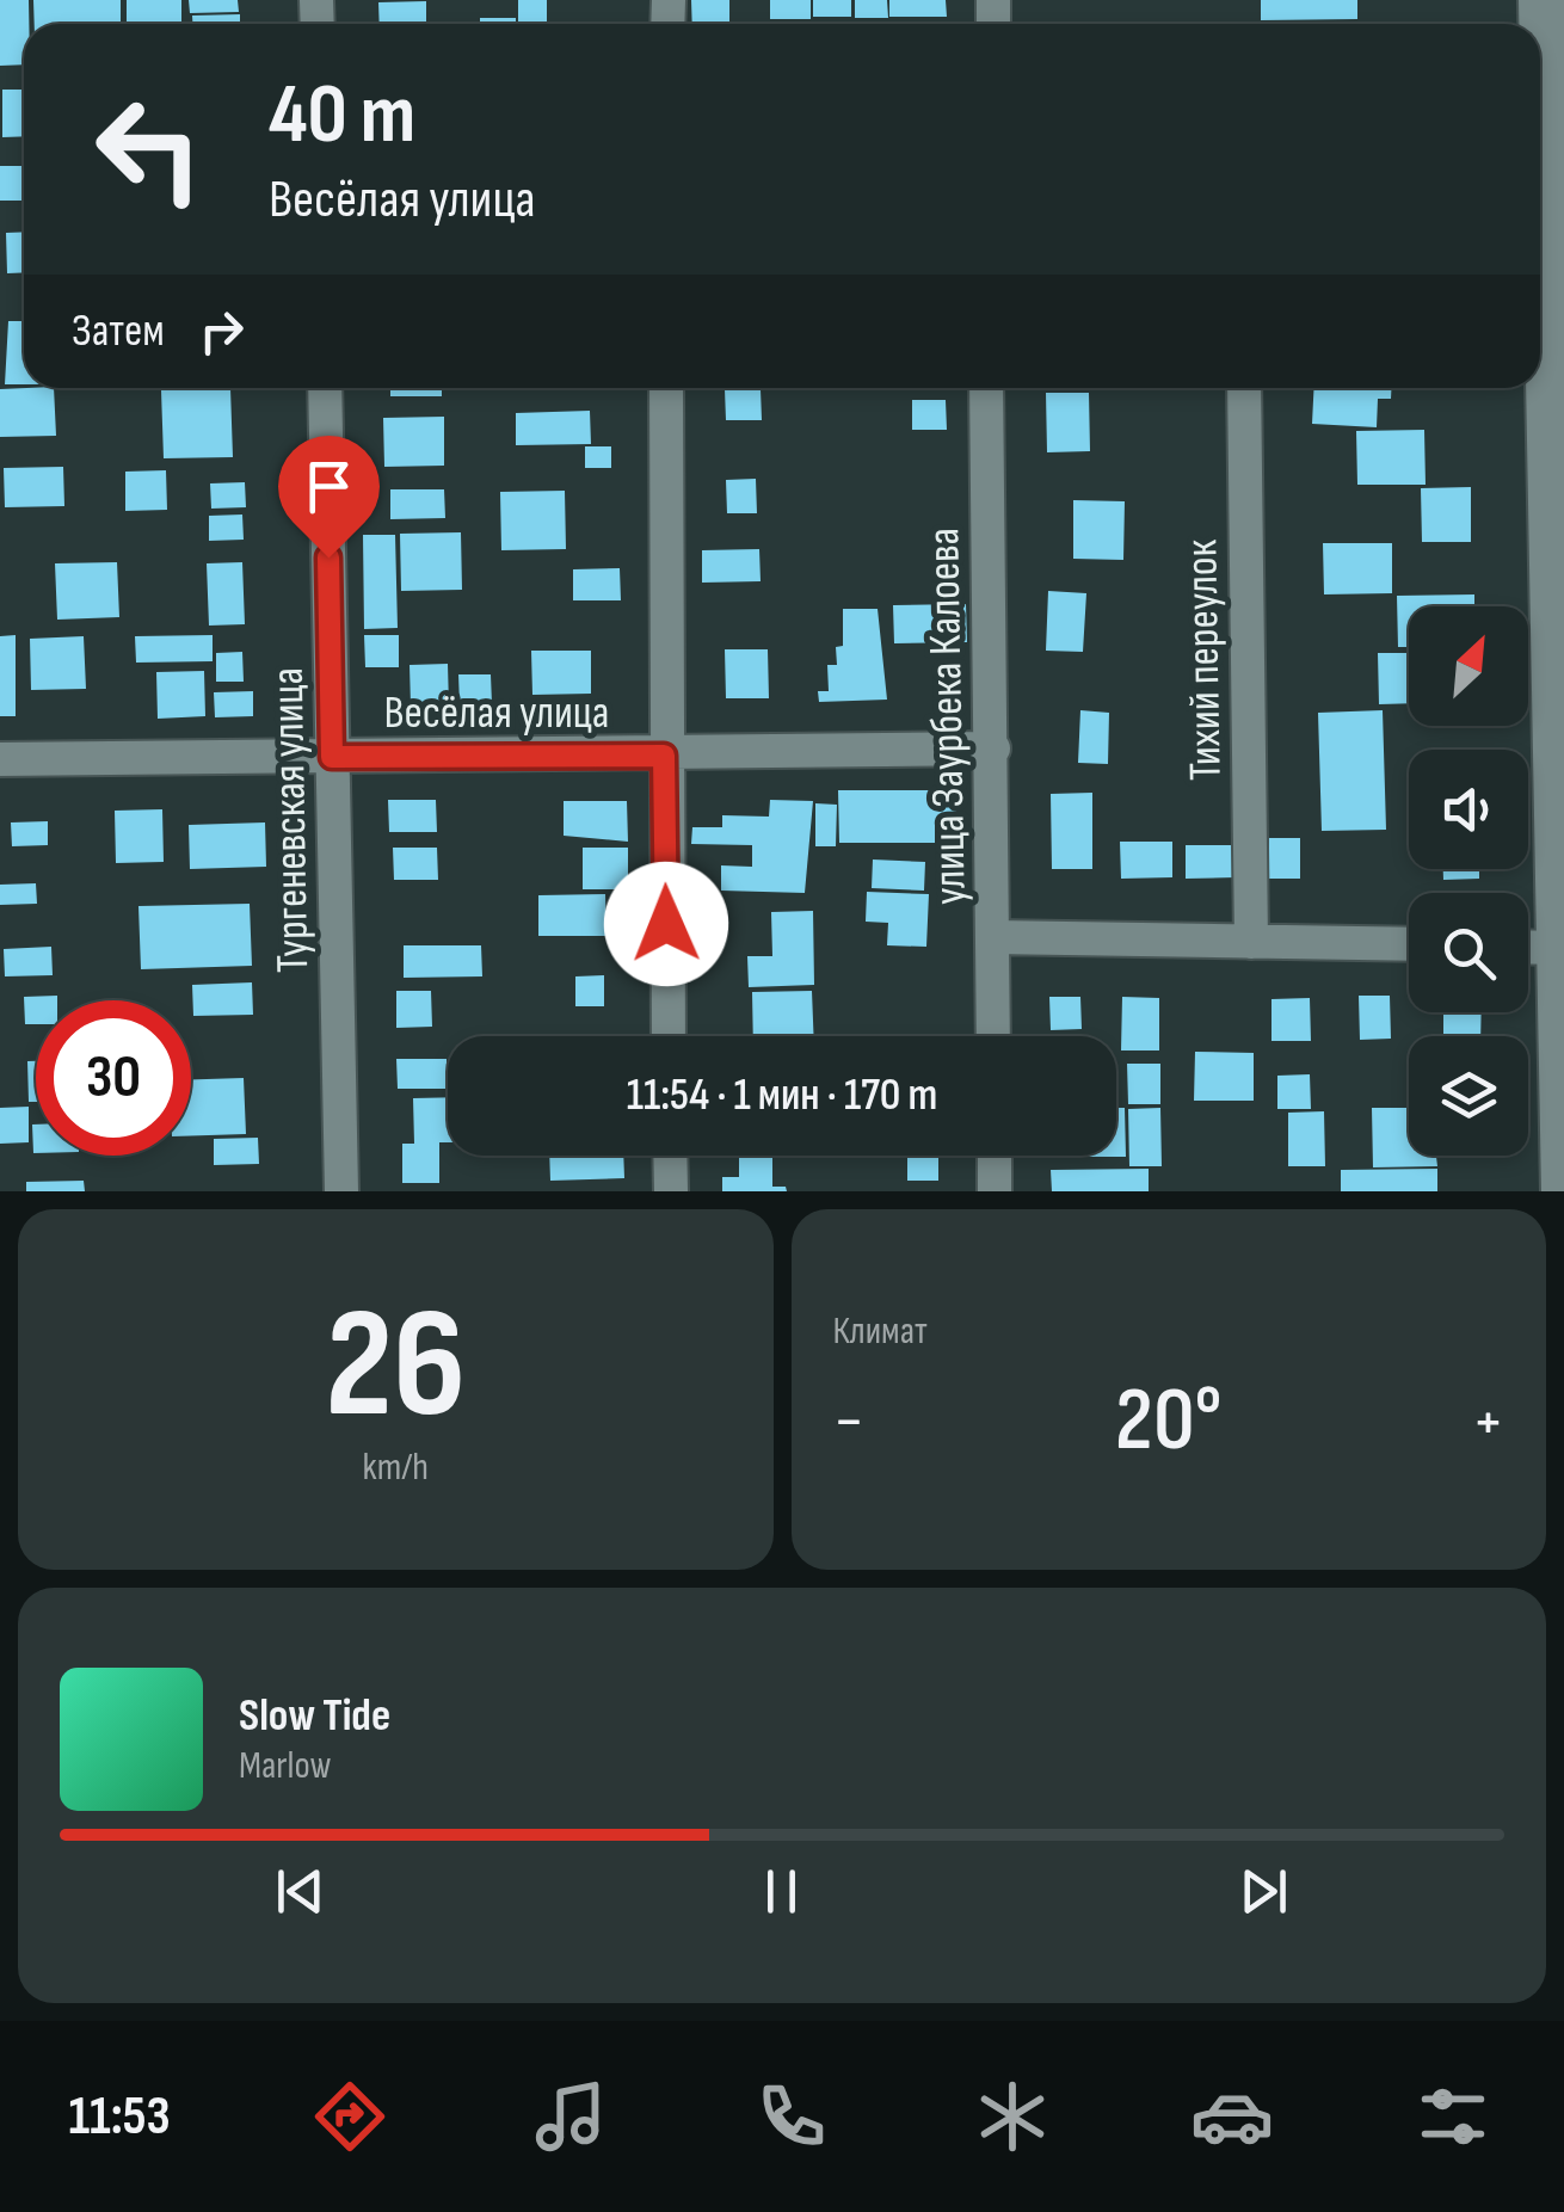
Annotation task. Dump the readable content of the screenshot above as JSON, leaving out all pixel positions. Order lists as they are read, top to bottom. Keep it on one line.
{"streets":{"street":["Тихий переулок","Весёлая улица","улица Заурбека Калоева","Тургеневская улица"]},"crossings":[["Весёлая улица","улица Заурбека Калоева"],["Весёлая улица","Тургеневская улица"]],"north":"top right","page":{"turn":["40 m","Весёлая улица"],"then":"Затем","limit":"30","trip":"11:54 · 1 мин · 170 m","tile":[["26","km/h"],"Климат"],"heat":["−","20°","+"],"song":["Slow Tide","Marlow"],"tabs":"11:53"}}
